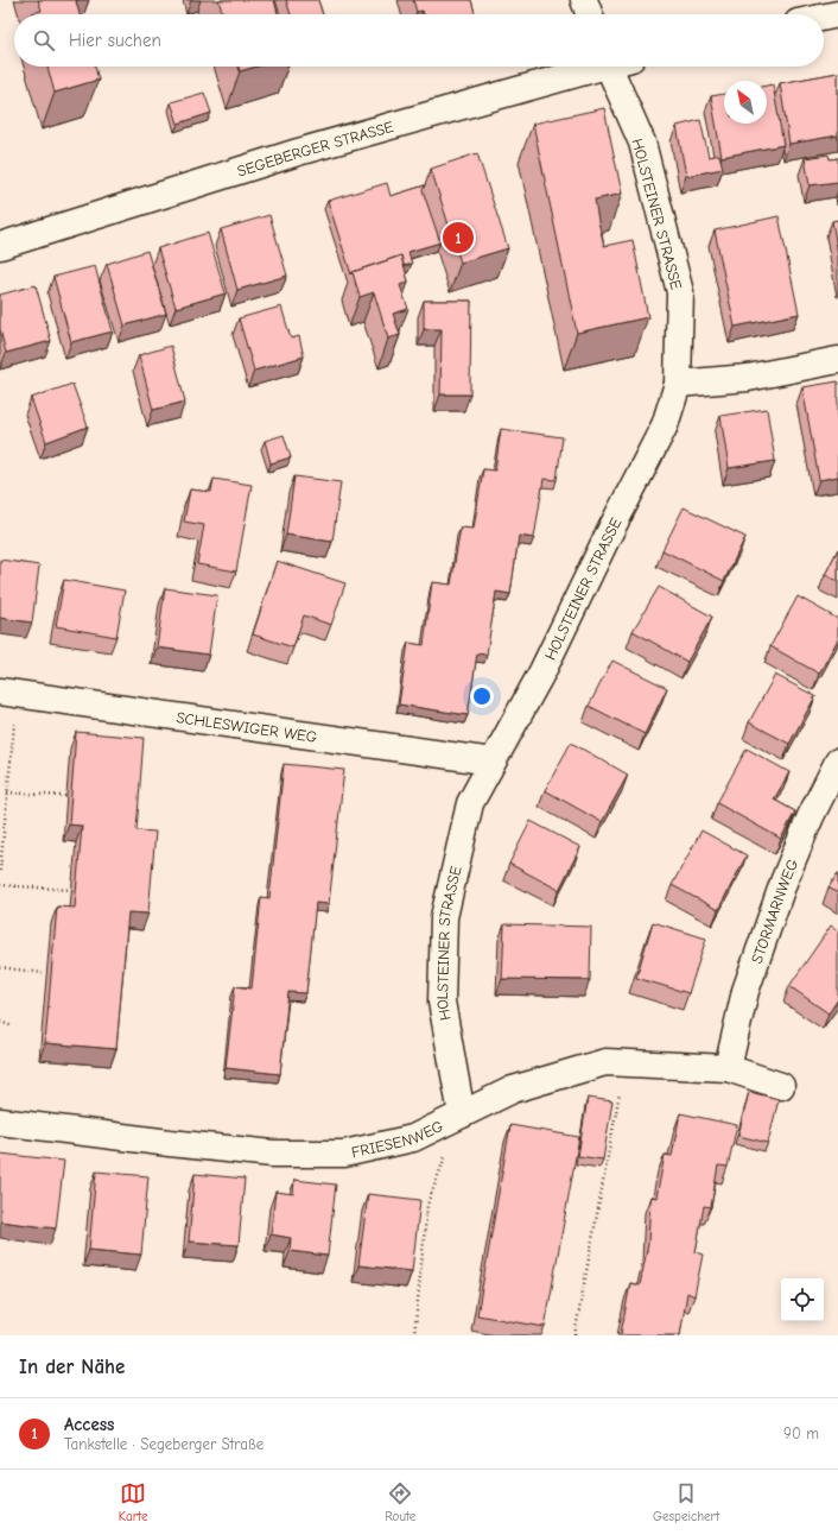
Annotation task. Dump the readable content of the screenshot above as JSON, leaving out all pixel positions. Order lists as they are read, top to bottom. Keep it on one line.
{"streets":{"street":["SEGEBERGER STRASSE","HOLSTEINER STRASSE","SCHLESWIGER WEG","STORMARNWEG","FRIESENWEG"]},"crossings":[["HOLSTEINER STRASSE","SCHLESWIGER WEG"],["HOLSTEINER STRASSE","FRIESENWEG"],["STORMARNWEG","FRIESENWEG"]],"north":"top left","page":{"search":"Hier suchen","pins":"1","heading":"In der Nähe","list":[{"mark":"1","name":"Access","note":"Tankstelle · Segeberger Straße","value":"90 m"}],"nav":["Karte","Route","Gespeichert"]}}
